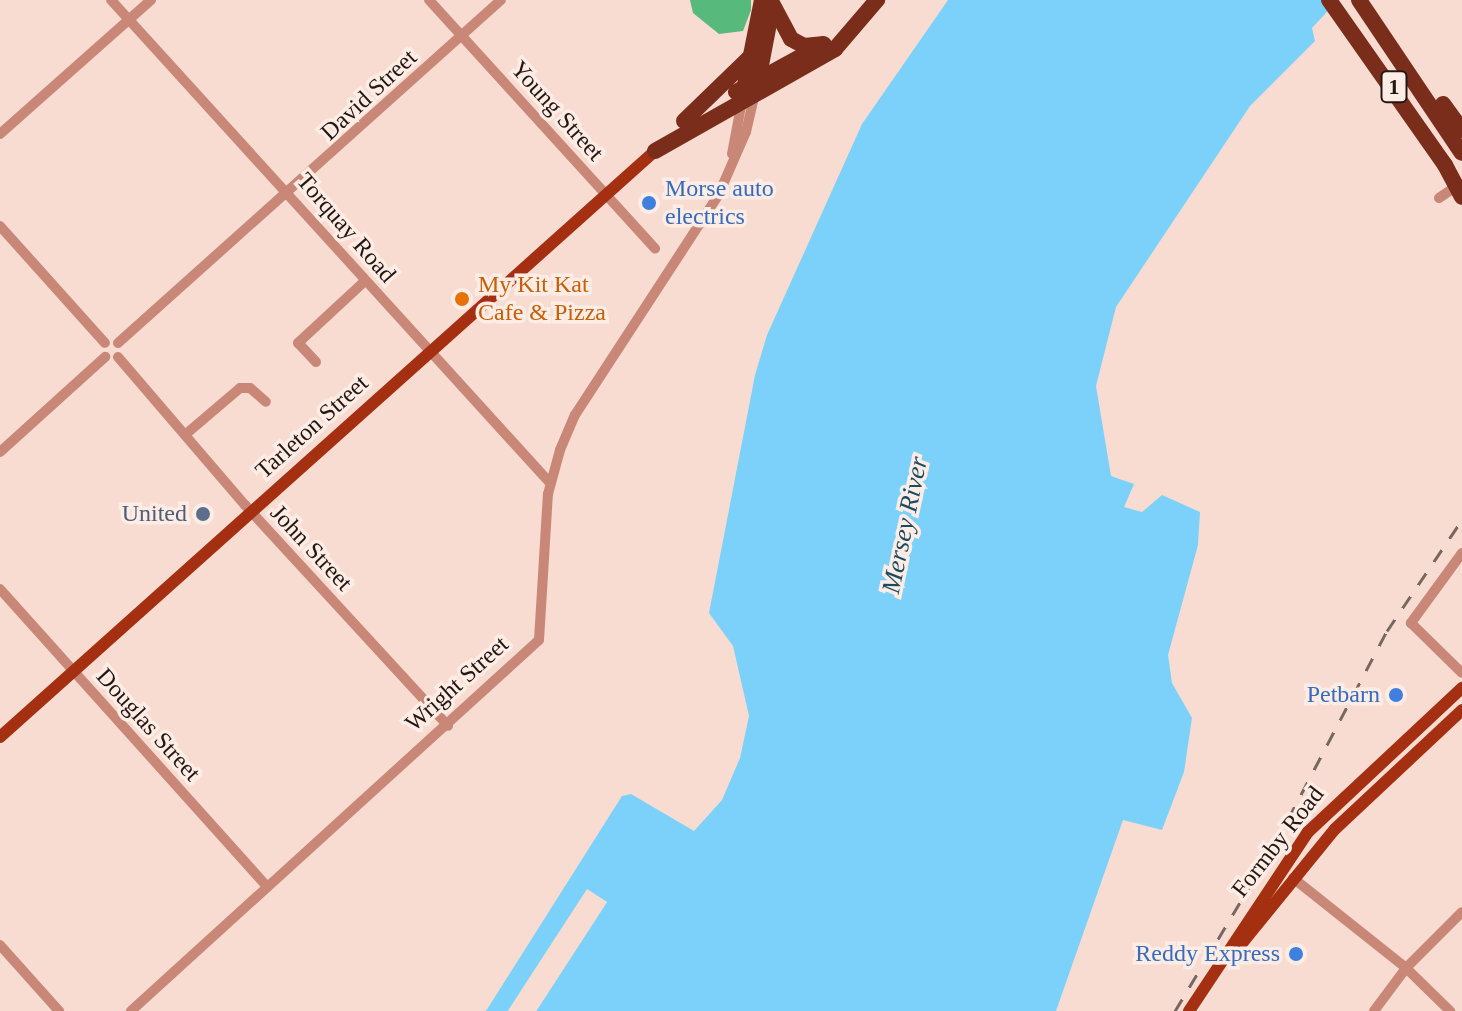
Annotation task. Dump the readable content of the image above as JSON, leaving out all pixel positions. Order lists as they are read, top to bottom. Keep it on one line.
{"streets":{"highway":["1","Tarleton Street"],"main road":["Formby Road"],"street":["David Street","Young Street","Torquay Road","John Street","Wright Street","Douglas Street"]},"crossings":[["David Street","Young Street"],["David Street","Torquay Road"],["Young Street","Tarleton Street"],["Torquay Road","Tarleton Street"],["Torquay Road","Wright Street"],["Tarleton Street","John Street"],["Tarleton Street","Wright Street"],["Tarleton Street","Douglas Street"],["John Street","Wright Street"],["Wright Street","Douglas Street"]],"water":["Mersey River"],"places":["Morse auto electrics","My Kit Kat Cafe & Pizza","United","Petbarn","Reddy Express"]}
